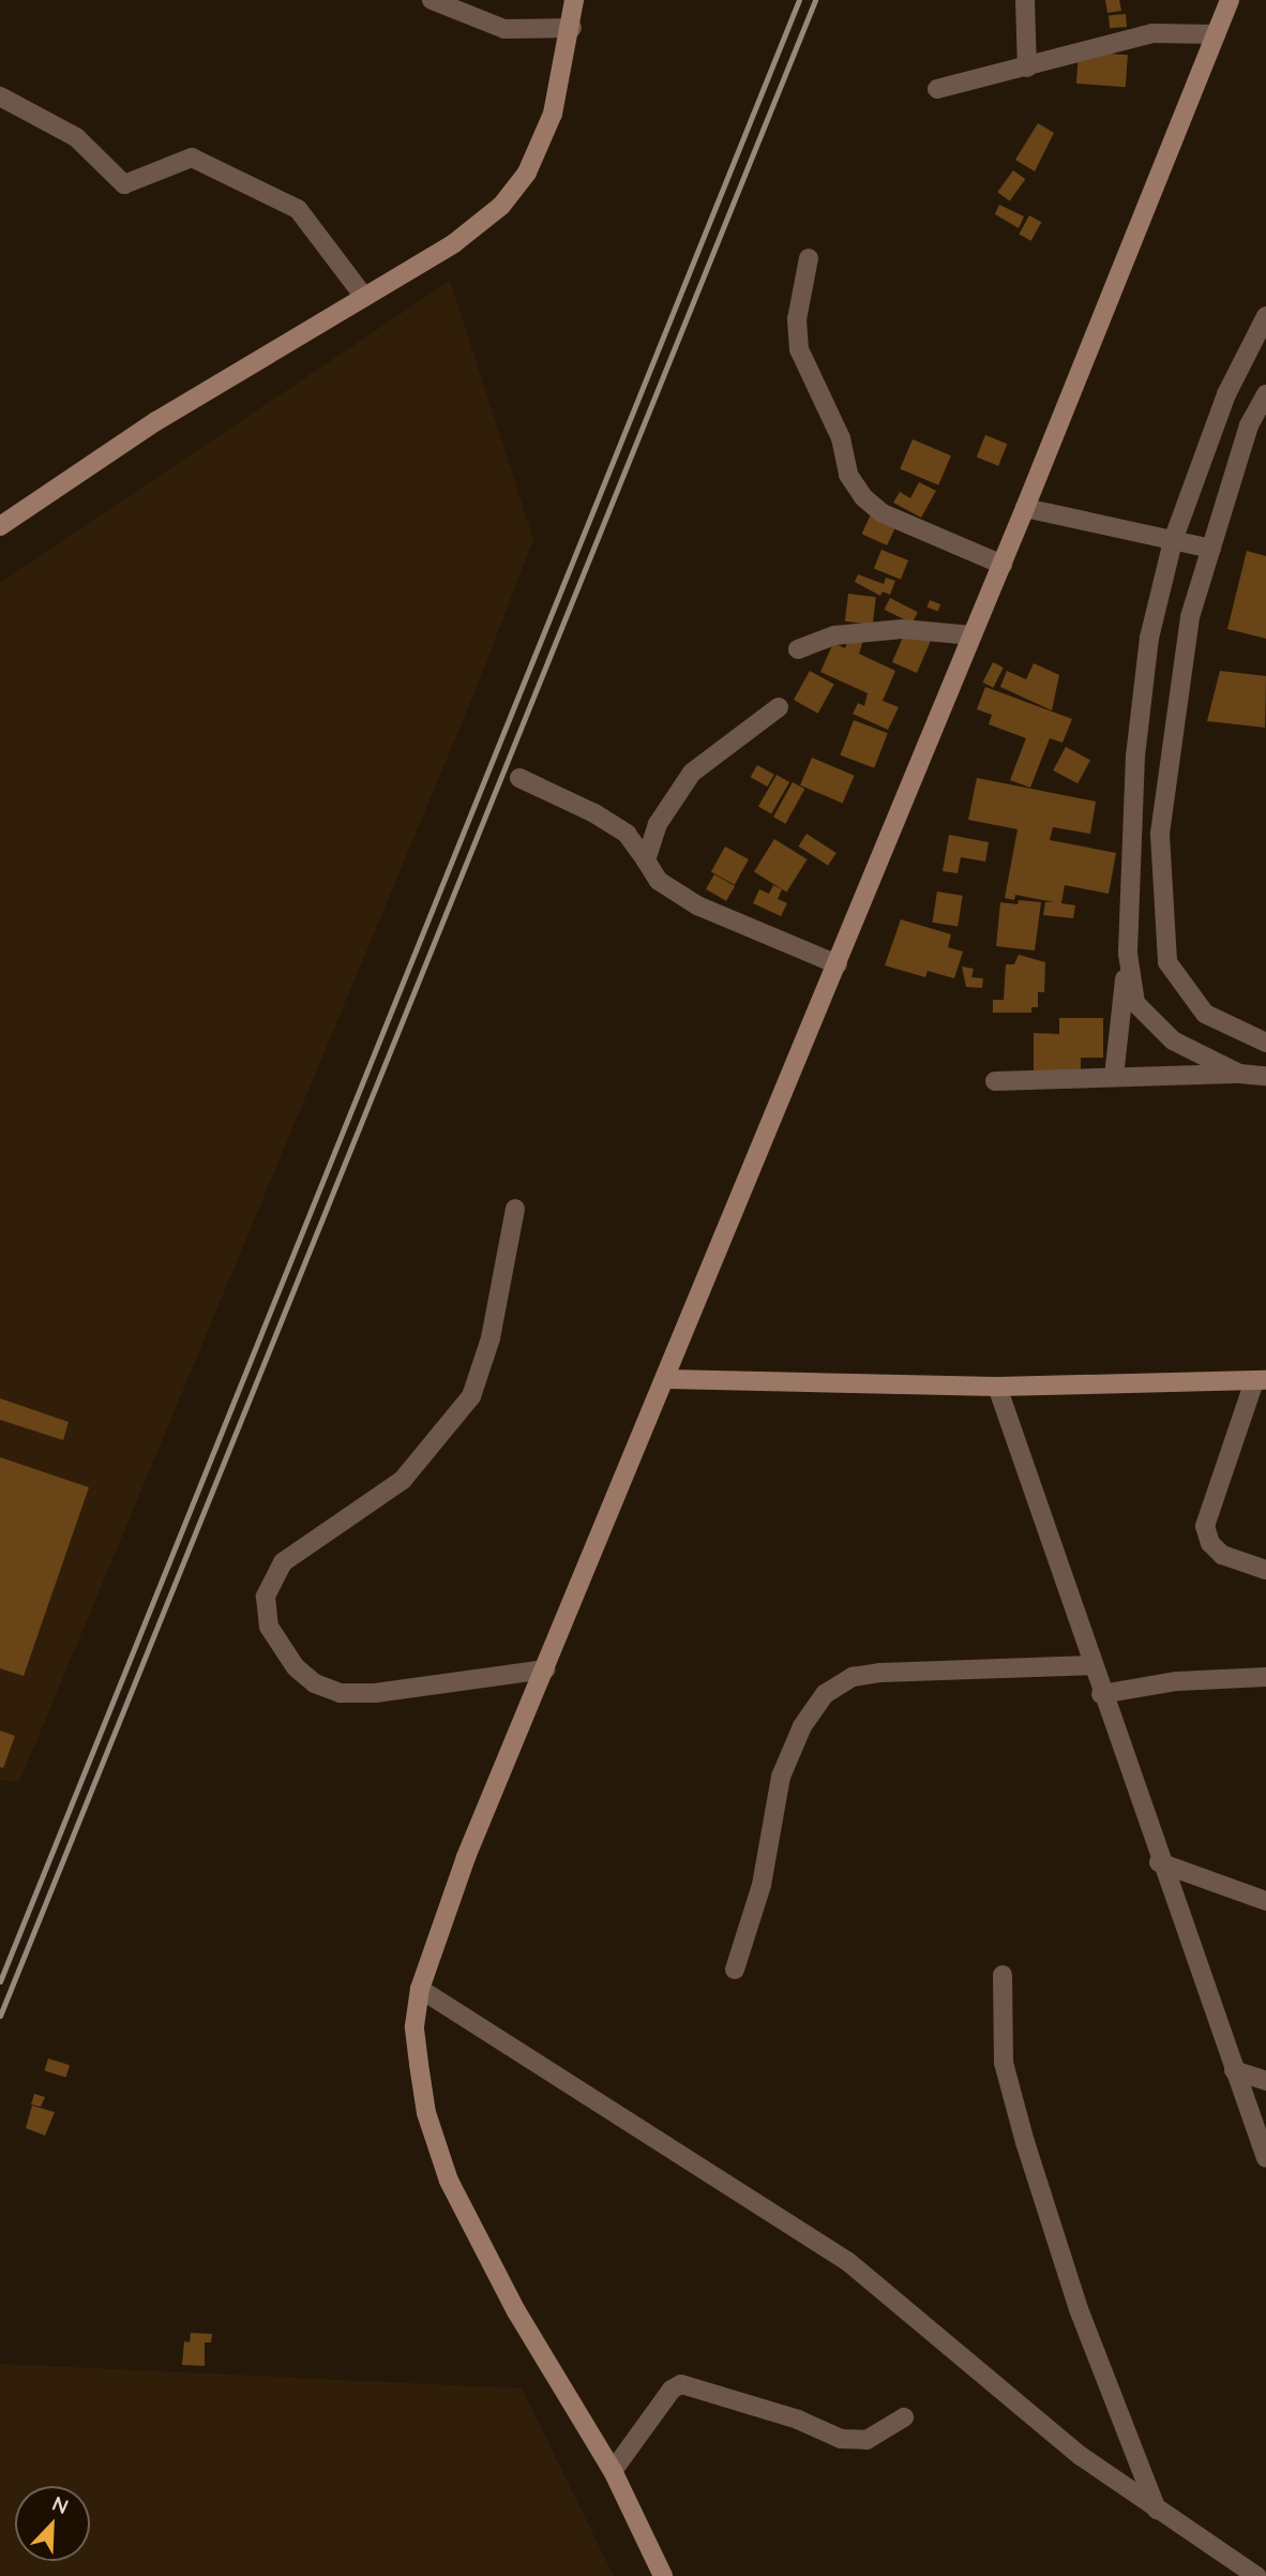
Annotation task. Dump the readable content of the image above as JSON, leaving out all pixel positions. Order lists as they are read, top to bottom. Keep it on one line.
{"north":"top right"}
